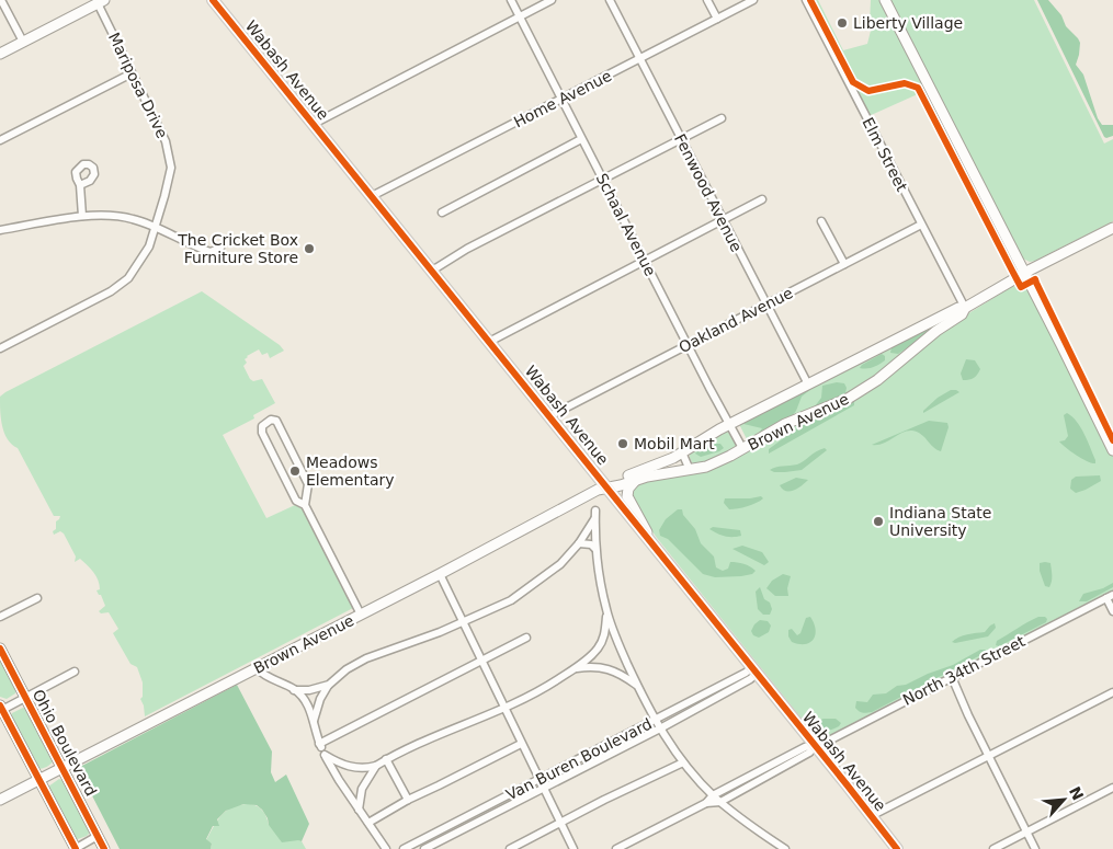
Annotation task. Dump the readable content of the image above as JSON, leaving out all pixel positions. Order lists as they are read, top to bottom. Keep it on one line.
{"streets":{"main road":["Wabash Avenue"],"street":["Mariposa Drive","Home Avenue","Elm Street","Fenwood Avenue","Schaal Avenue","Oakland Avenue","Brown Avenue","North 34th Street","Ohio Boulevard","Van Buren Boulevard"]},"crossings":[["Wabash Avenue","Home Avenue"],["Wabash Avenue","Oakland Avenue"],["Wabash Avenue","Brown Avenue"],["Wabash Avenue","North 34th Street"],["Wabash Avenue","Van Buren Boulevard"],["Home Avenue","Fenwood Avenue"],["Home Avenue","Schaal Avenue"],["Elm Street","Oakland Avenue"],["Elm Street","Brown Avenue"],["Fenwood Avenue","Oakland Avenue"],["Fenwood Avenue","Brown Avenue"],["Schaal Avenue","Oakland Avenue"],["Schaal Avenue","Brown Avenue"],["Brown Avenue","Ohio Boulevard"]],"places":["Liberty Village","The Cricket Box Furniture Store","Mobil Mart","Meadows Elementary","Indiana State University"],"north":"top right"}
